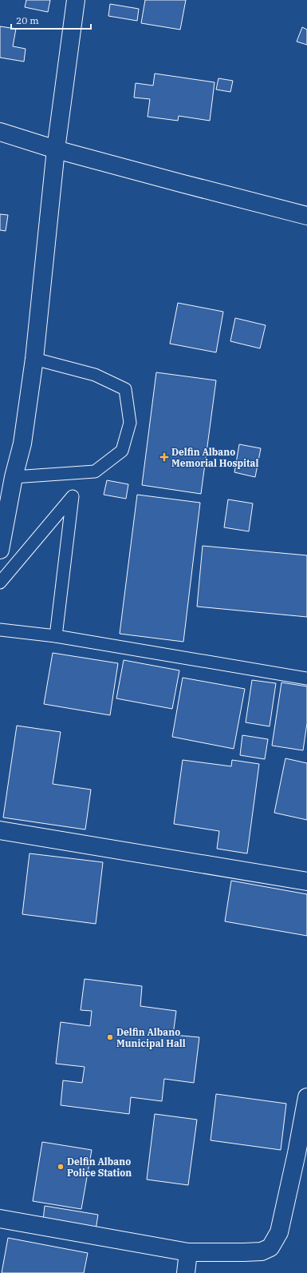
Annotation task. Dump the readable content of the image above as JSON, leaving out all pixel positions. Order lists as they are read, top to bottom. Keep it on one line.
{"places":{"health":["Delfin Albano Memorial Hospital"],"other":["Delfin Albano Municipal Hall","Delfin Albano Police Station"]},"scale_bar":"20 m"}
